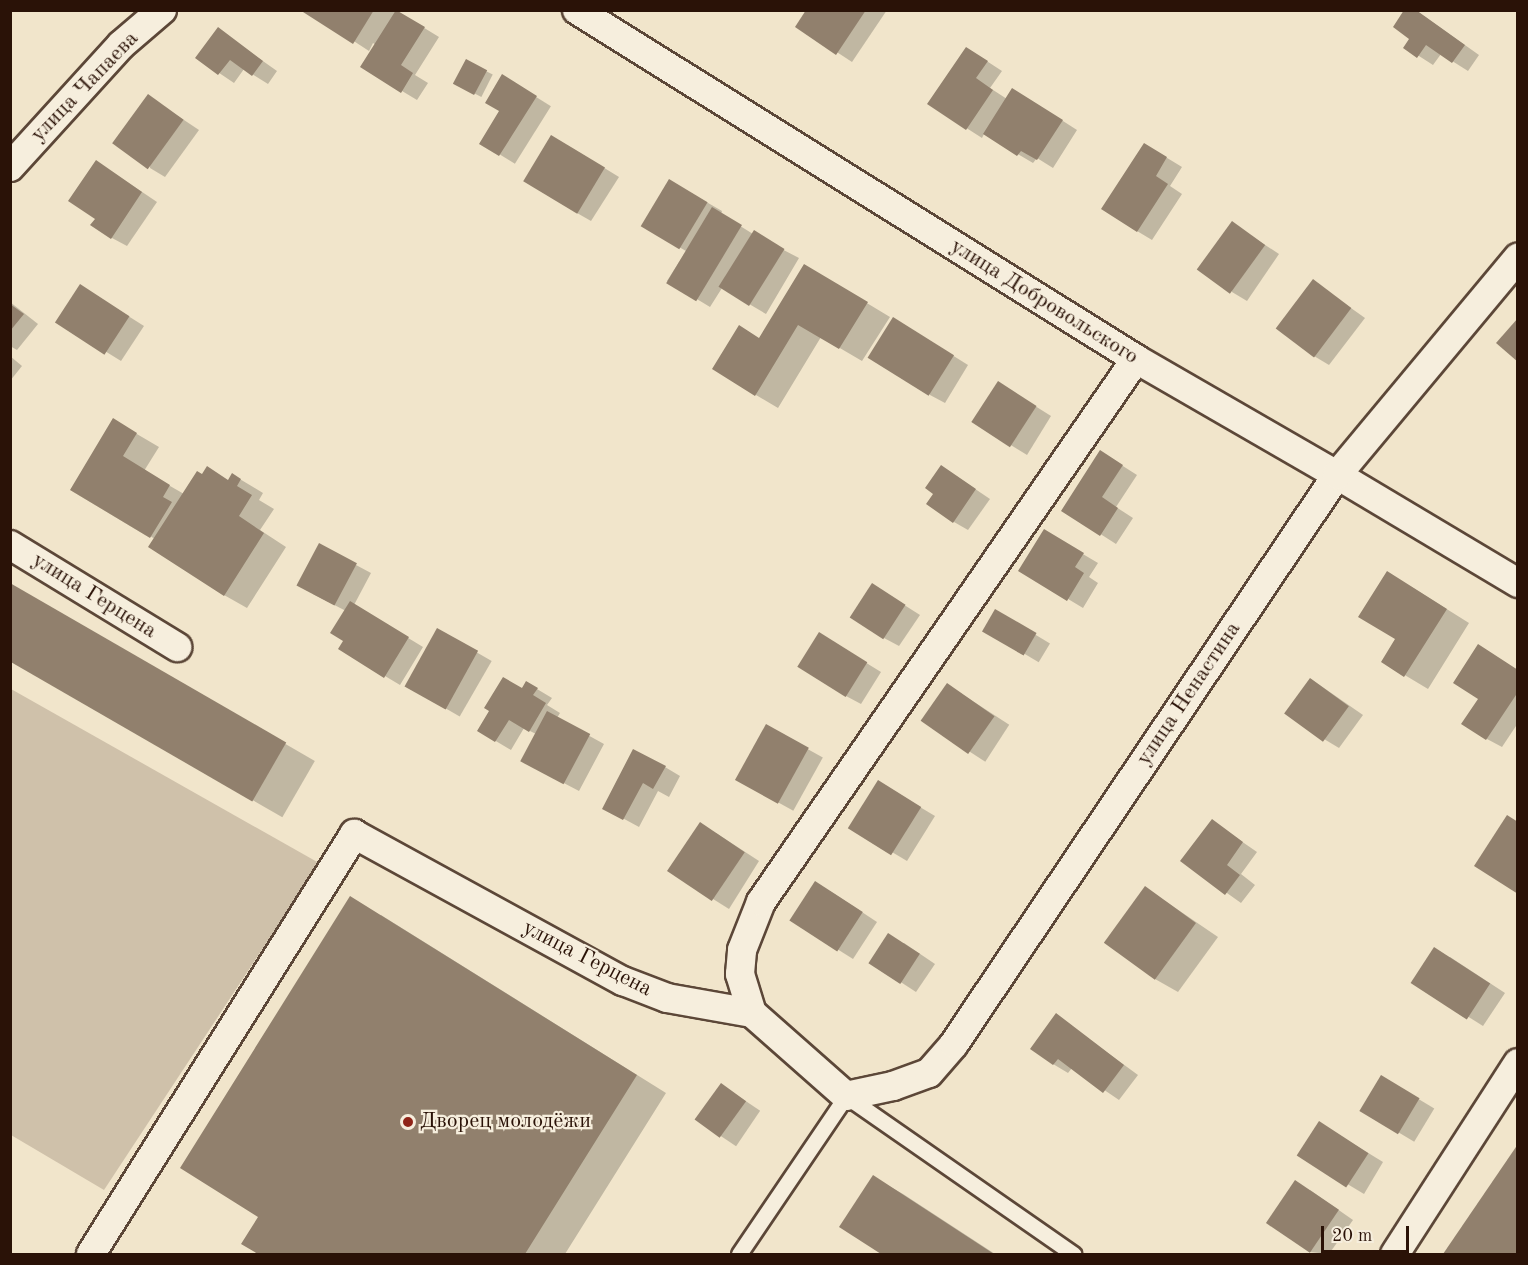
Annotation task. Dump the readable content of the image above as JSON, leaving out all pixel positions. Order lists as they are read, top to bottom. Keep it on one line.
{"streets":{"street":["улица Чапаева","улица Добровольского","улица Герцена","улица Ненастина"]},"crossings":[["улица Добровольского","улица Ненастина"]],"places":["Дворец молодёжи"],"scale_bar":"20 m"}
